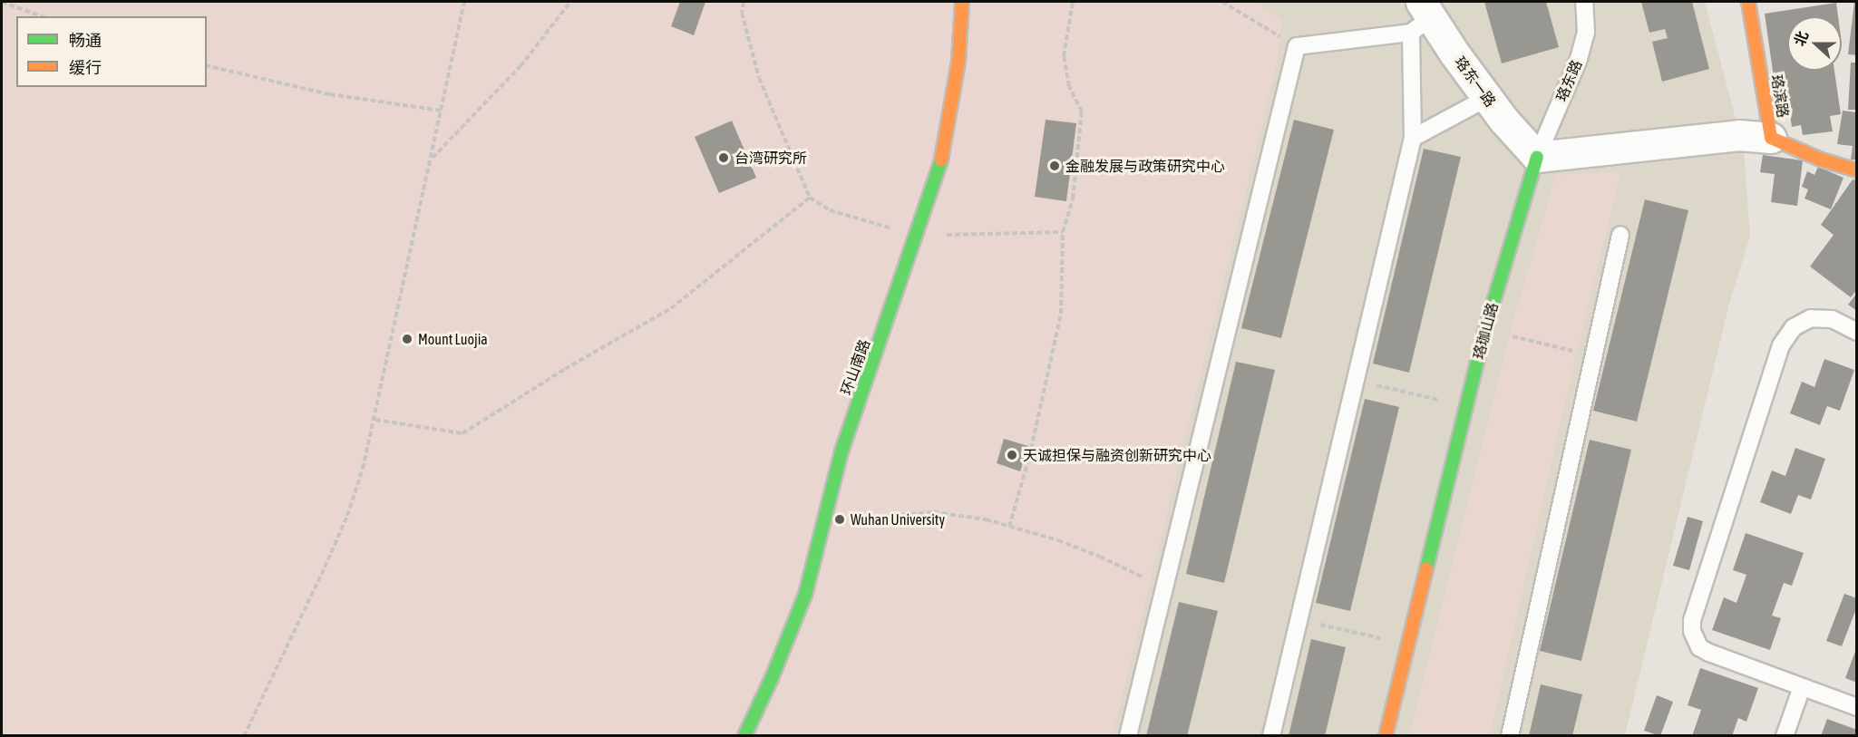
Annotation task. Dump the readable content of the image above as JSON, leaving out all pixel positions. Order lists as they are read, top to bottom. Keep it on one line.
{"streets":{"street":["珞东一路","珞滨路","珞珈山路","环山南路"],"lane":["珞东路"]},"crossings":[["珞东路","珞东一路"],["珞东路","珞珈山路"],["珞东一路","珞珈山路"]],"places":["台湾研究所","金融发展与政策研究中心","Mount Luojia","天诚担保与融资创新研究中心","Wuhan University"],"legend":["畅通","缓行"],"north":"left"}
